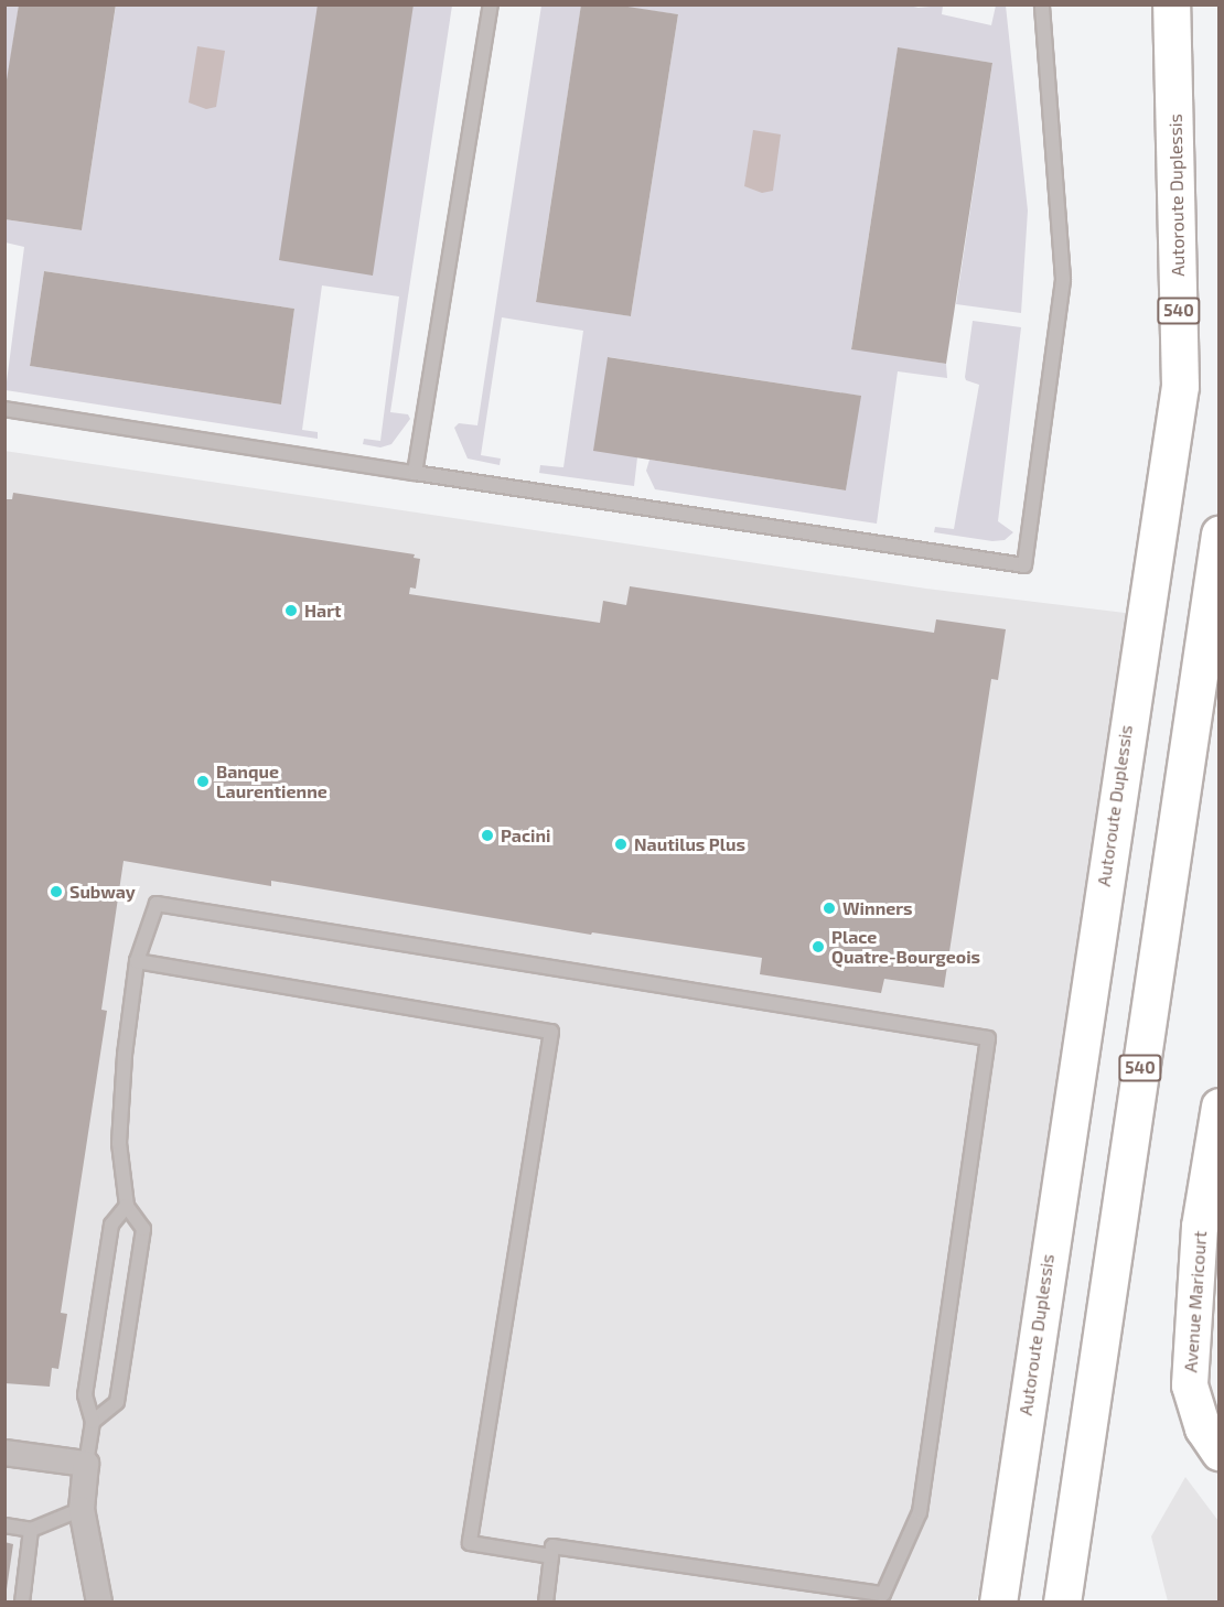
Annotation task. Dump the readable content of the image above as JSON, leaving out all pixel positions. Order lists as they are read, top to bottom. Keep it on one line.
{"streets":{"highway":["Autoroute Duplessis","540"],"street":["Avenue Maricourt"]},"places":["Hart","Banque Laurentienne","Pacini","Nautilus Plus","Subway","Winners","Place Quatre-Bourgeois"]}
